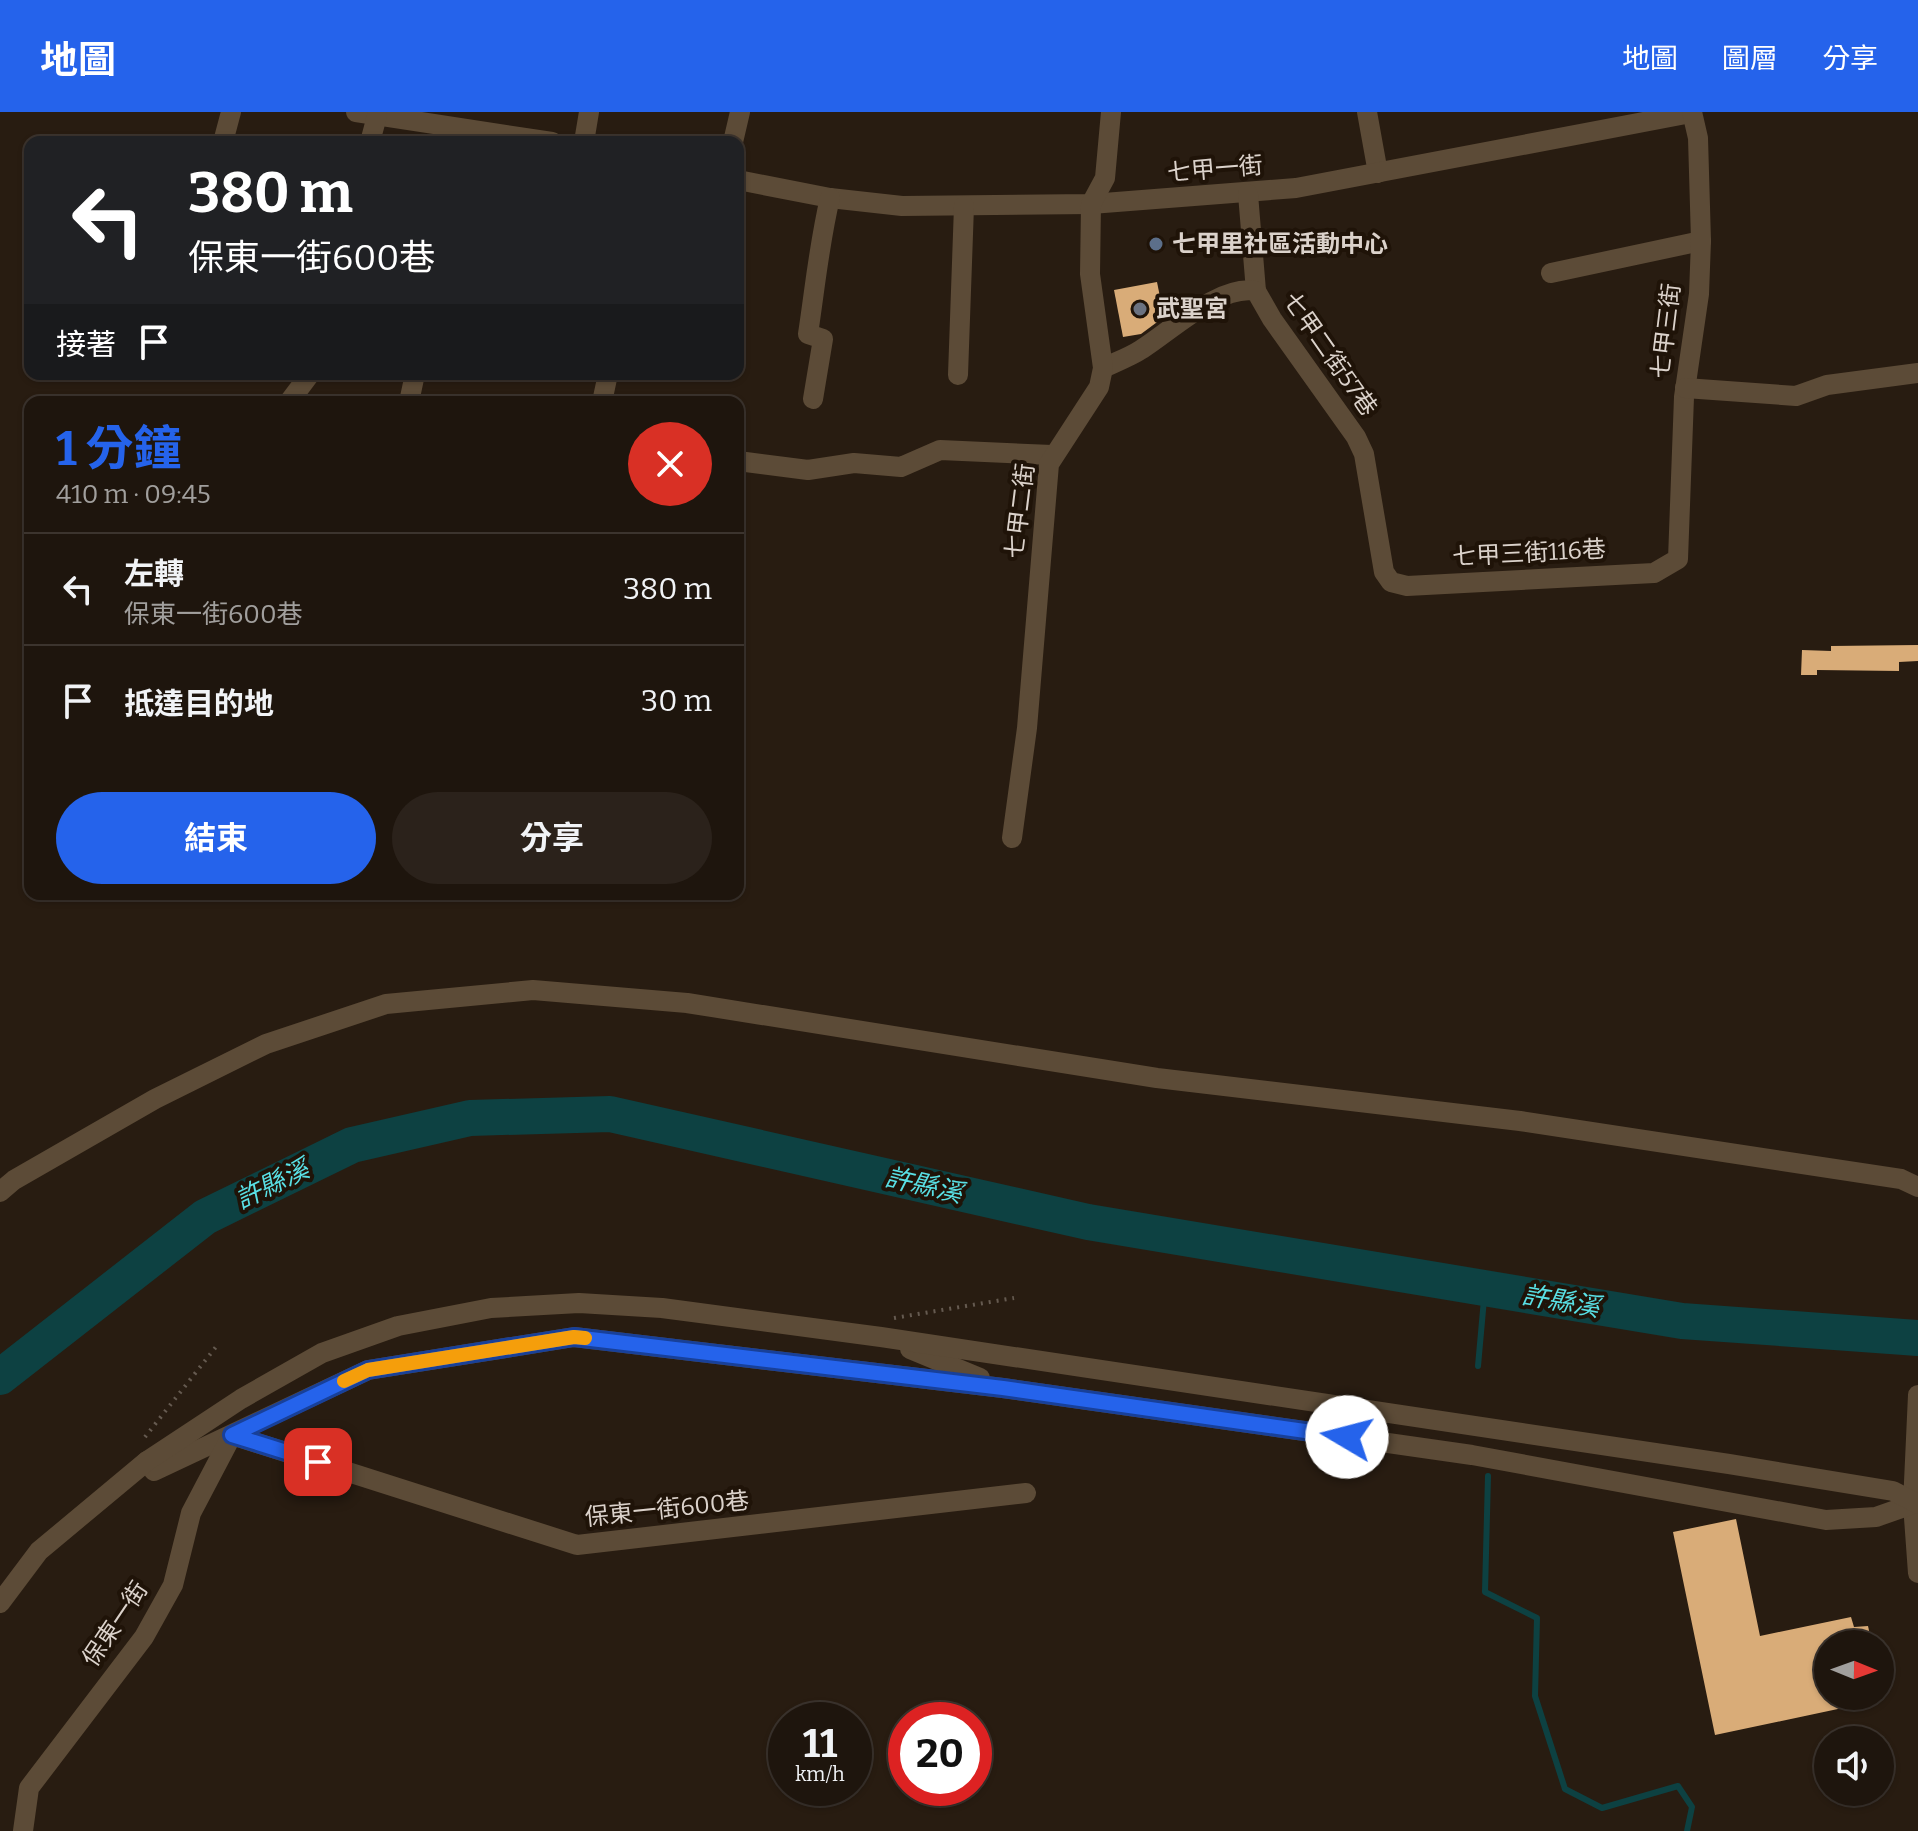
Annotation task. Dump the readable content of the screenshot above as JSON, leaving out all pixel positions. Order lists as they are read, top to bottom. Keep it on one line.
{"streets":{"street":["七甲一街","七甲三街","七甲二街57巷","七甲二街","七甲三街116巷","保東一街600巷","保東一街"]},"crossings":[["七甲一街","七甲三街"],["七甲三街","七甲三街116巷"],["七甲二街57巷","七甲二街"],["七甲二街57巷","七甲三街116巷"],["保東一街600巷","保東一街"]],"water":["許縣溪"],"places":["七甲里社區活動中心","武聖宮"],"north":"right","page":{"header":"地圖","nav":["地圖","圖層","分享"],"turn":["380 m","保東一街600巷"],"then":"接著","heading":["1 分鐘","410 m · 09:45"],"list":[{"name":"左轉","note":"保東一街600巷","value":"380 m"},{"name":"抵達目的地","value":"30 m"}],"buttons":["結束","分享"],"speed":"11 km/h","limit":"20"}}
